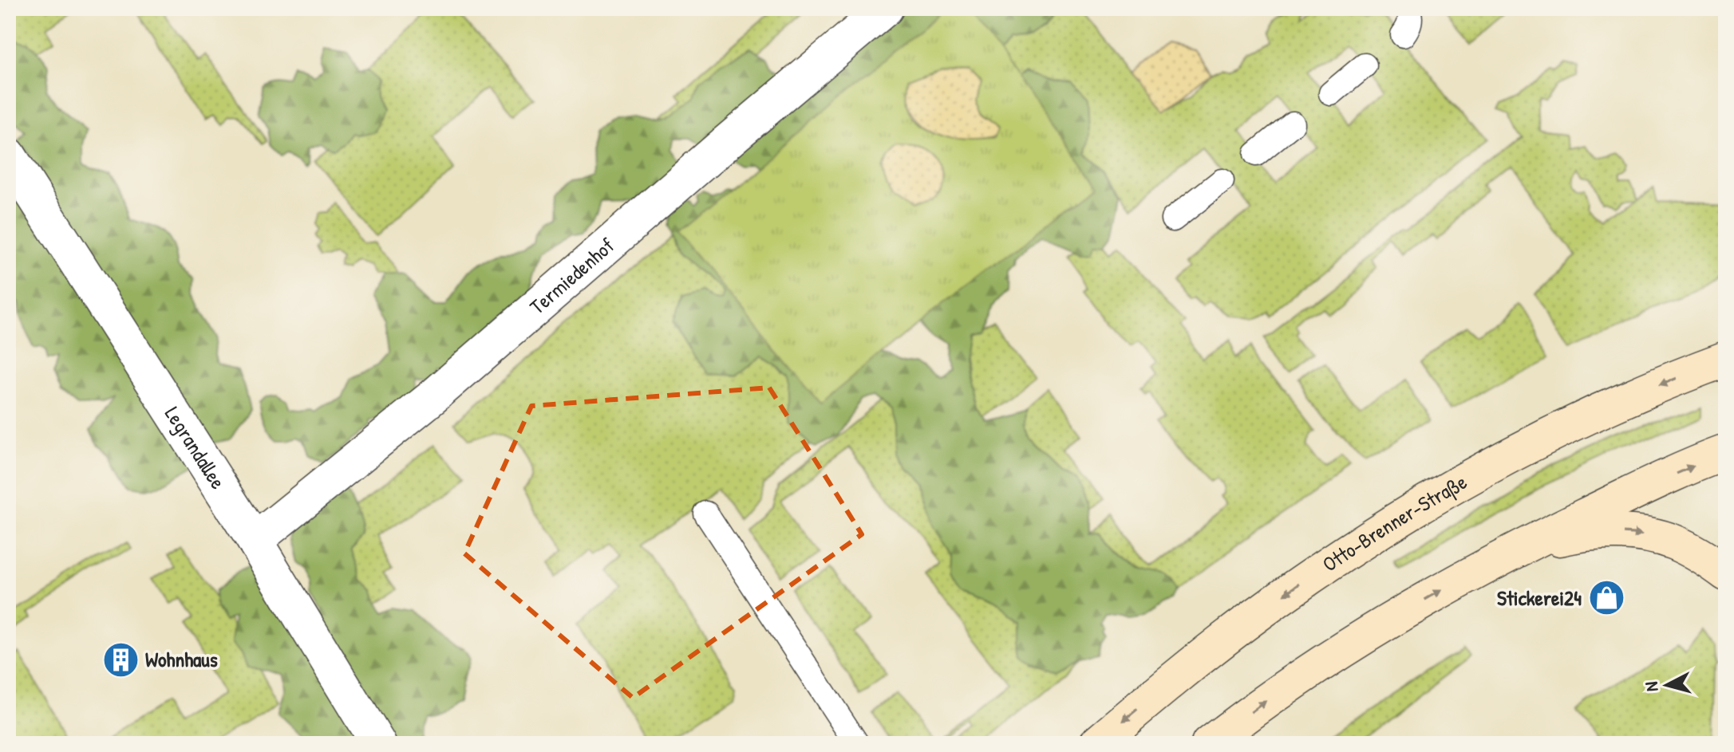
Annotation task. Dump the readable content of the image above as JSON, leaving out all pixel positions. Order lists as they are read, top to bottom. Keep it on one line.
{"streets":{"street":["Termiedenhof","Legrandallee","Otto-Brenner-Straße"]},"crossings":[["Termiedenhof","Legrandallee"]],"places":{"shop":["Stickerei24"],"building":["Wohnhaus"]},"north":"left"}
